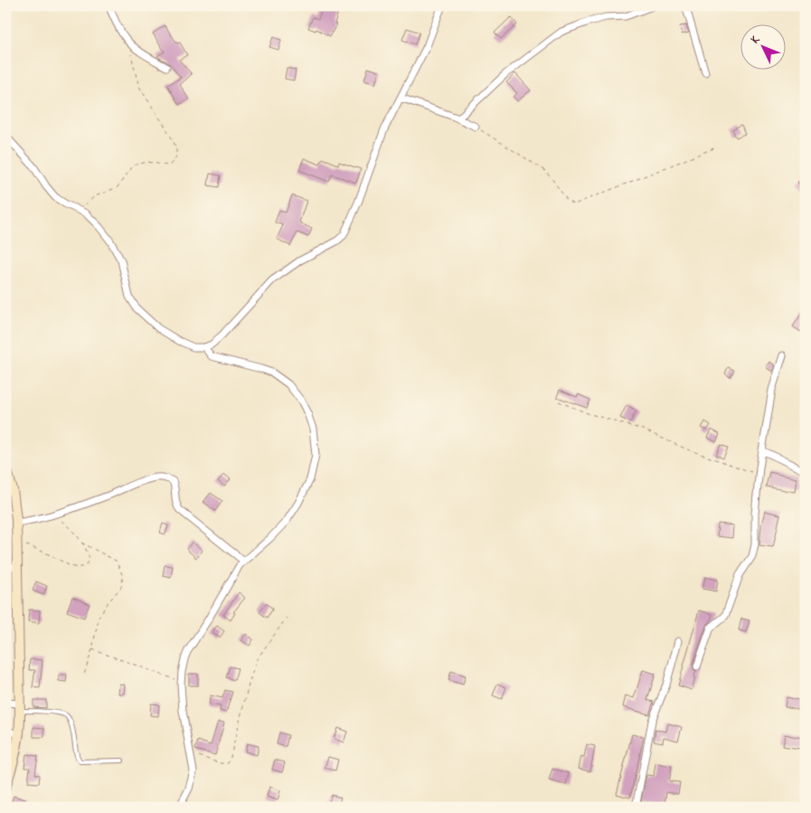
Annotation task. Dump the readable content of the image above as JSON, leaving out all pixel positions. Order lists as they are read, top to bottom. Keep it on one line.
{"north":"top left"}
